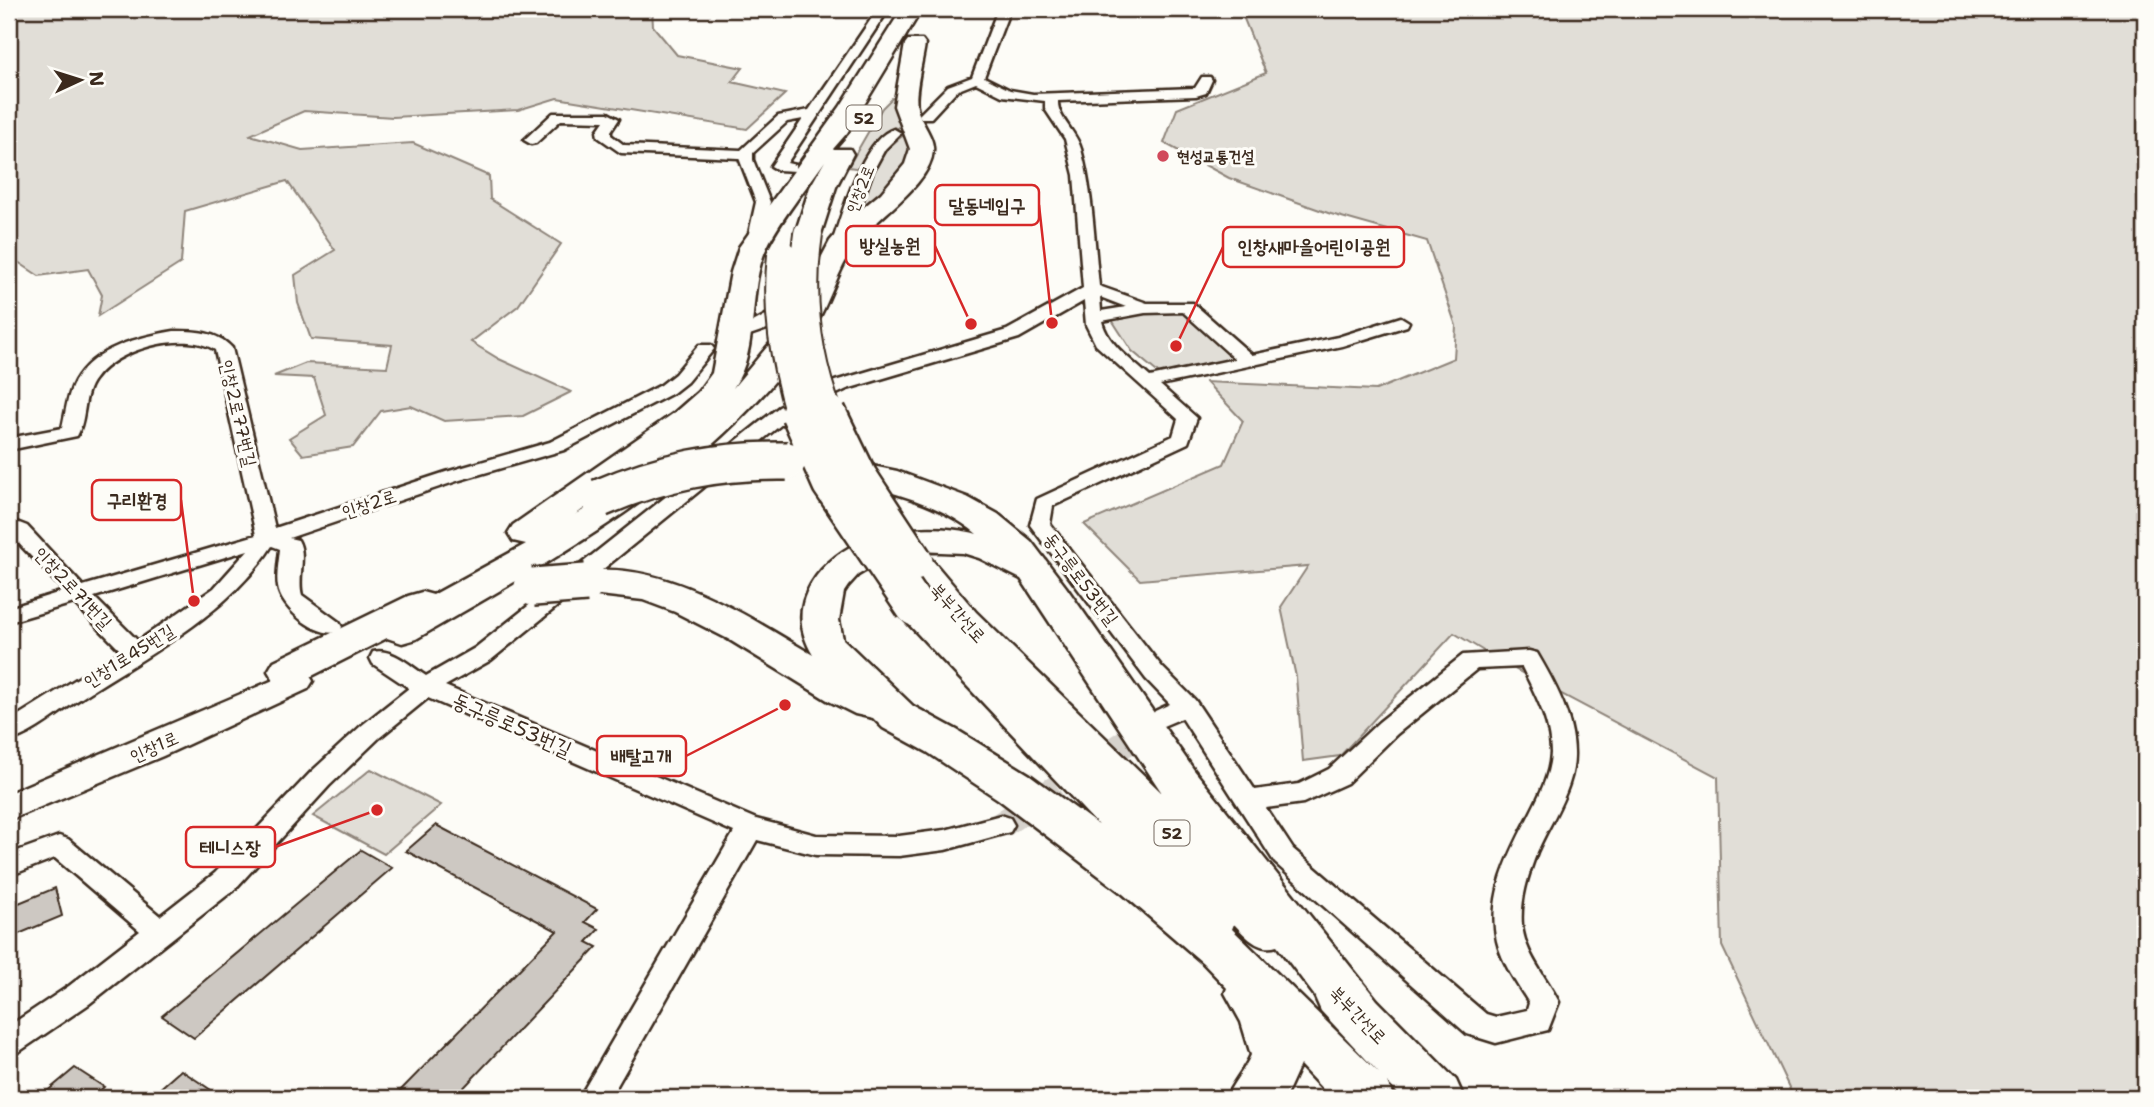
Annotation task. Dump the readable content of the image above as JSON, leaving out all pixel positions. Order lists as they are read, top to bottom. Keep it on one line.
{"streets":{"highway":["52","북부간선로"],"street":["인창2로","인창2로77번길","동구릉로53번길","인창2로71번길","인창1로45번길","인창1로"]},"crossings":[["52","북부간선로"],["인창2로","인창2로77번길"],["인창2로","인창2로71번길"],["인창2로","인창1로45번길"],["인창2로77번길","인창1로45번길"],["인창2로71번길","인창1로45번길"]],"places":["현성교통건설","달동네입구","방실농원","인창새마을어린이공원","구리환경","배탈고개","테니스장"],"north":"right"}
